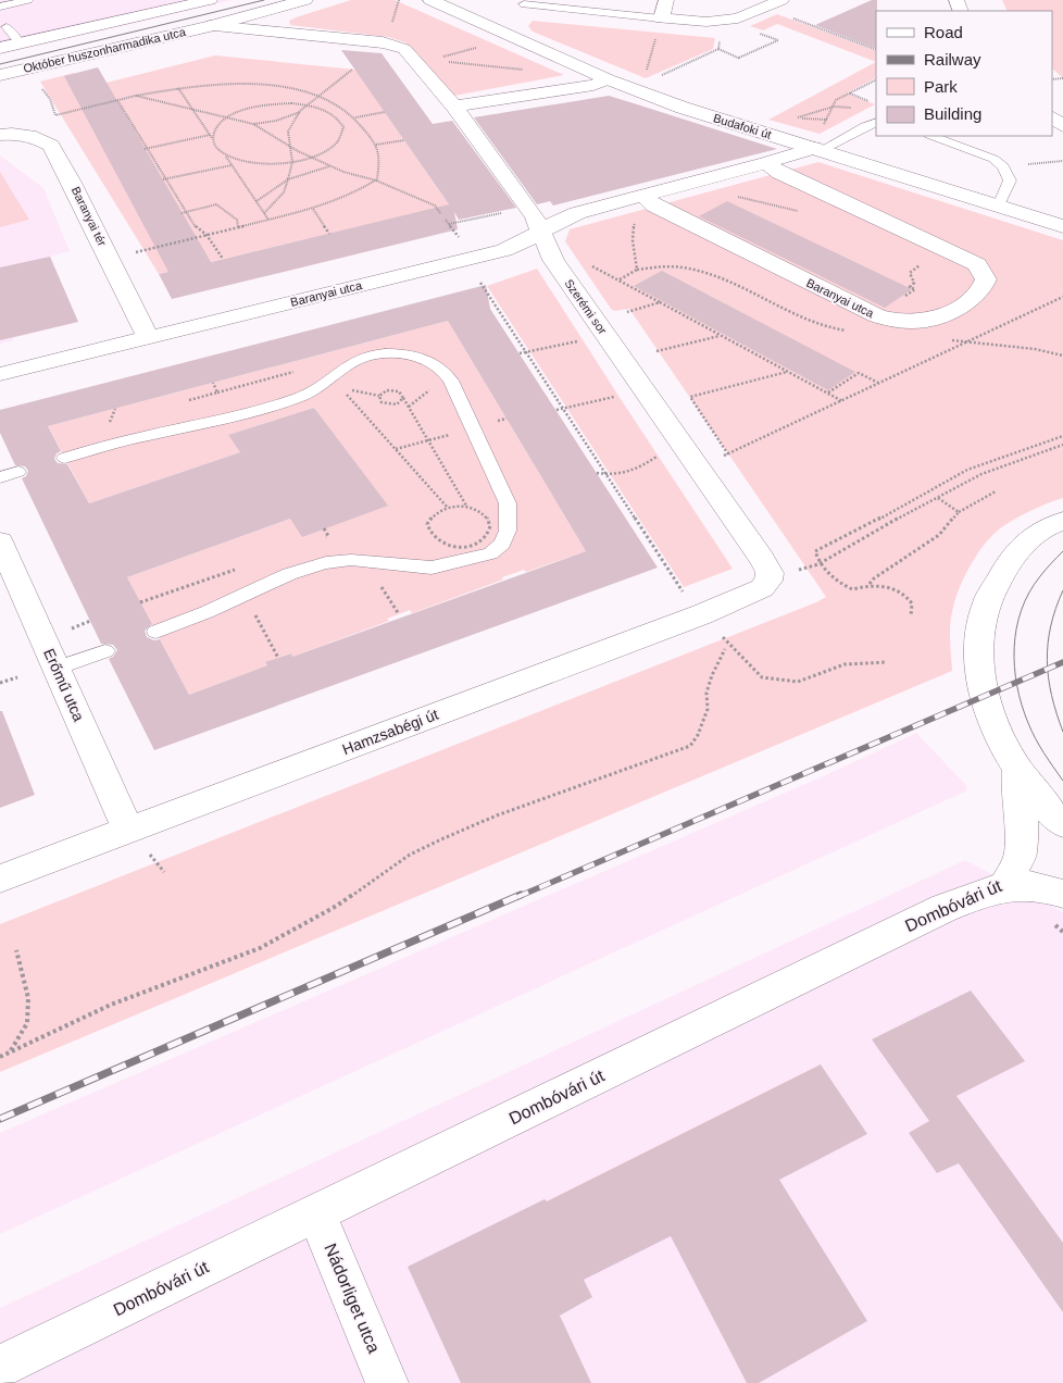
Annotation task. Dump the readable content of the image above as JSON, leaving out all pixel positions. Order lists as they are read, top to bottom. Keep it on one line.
{"streets":{"street":["Október huszonharmadika utca","Budafoki út","Baranyai tér","Baranyai utca","Szerémi sor","Erőmű utca","Hamzsabégi út","Dombóvári út","Nádorliget utca"]},"crossings":[["Október huszonharmadika utca","Szerémi sor"],["Budafoki út","Baranyai utca"],["Baranyai tér","Baranyai utca"],["Baranyai utca","Szerémi sor"],["Szerémi sor","Hamzsabégi út"],["Erőmű utca","Hamzsabégi út"],["Dombóvári út","Nádorliget utca"]],"legend":["Road","Railway","Park","Building"]}
